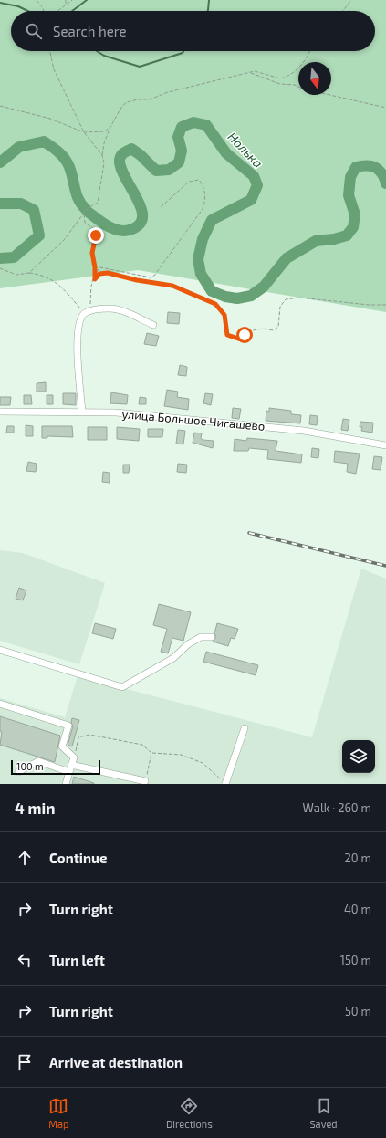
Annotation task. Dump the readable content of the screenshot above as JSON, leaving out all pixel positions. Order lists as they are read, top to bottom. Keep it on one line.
{"streets":{"street":["улица Большое Чигашево"]},"water":["Нолька"],"scale_bar":"100 m","north":"bottom","page":{"search":"Search here","scale":"100 m","heading":["4 min","Walk · 260 m"],"list":[["Continue","20 m"],["Turn right","40 m"],["Turn left","150 m"],["Turn right","50 m"],"Arrive at destination"],"nav":["Map","Directions","Saved"]}}
